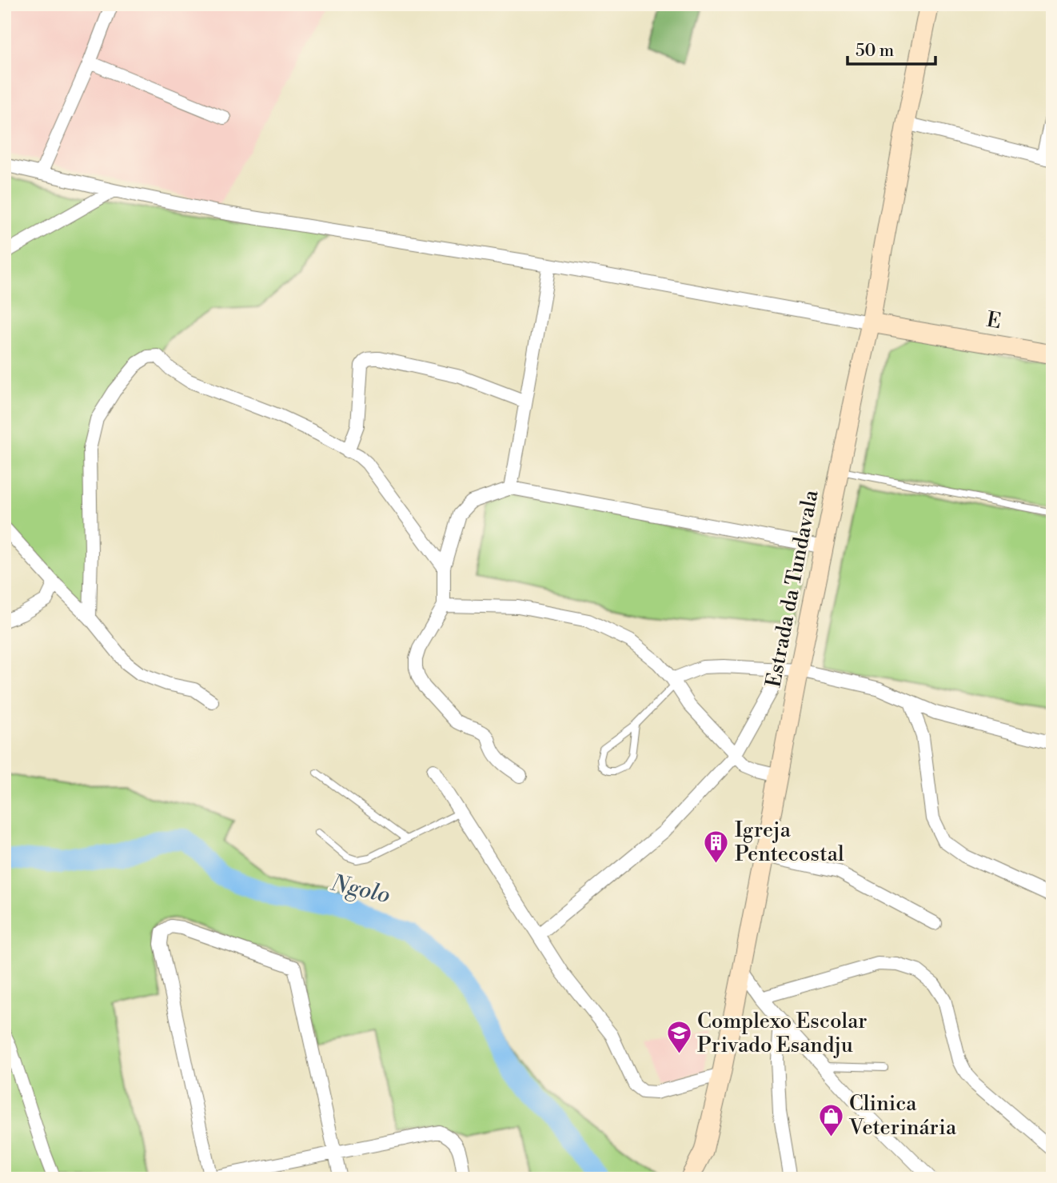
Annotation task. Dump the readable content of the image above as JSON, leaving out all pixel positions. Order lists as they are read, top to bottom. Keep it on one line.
{"streets":{"main road":["E","Estrada da Tundavala"]},"crossings":[["E","Estrada da Tundavala"]],"water":["Ngolo"],"places":{"building":["Igreja Pentecostal"],"school or university":["Complexo Escolar Privado Esandju"],"shop":["Clinica Veterinária"]},"scale_bar":"50 m"}
